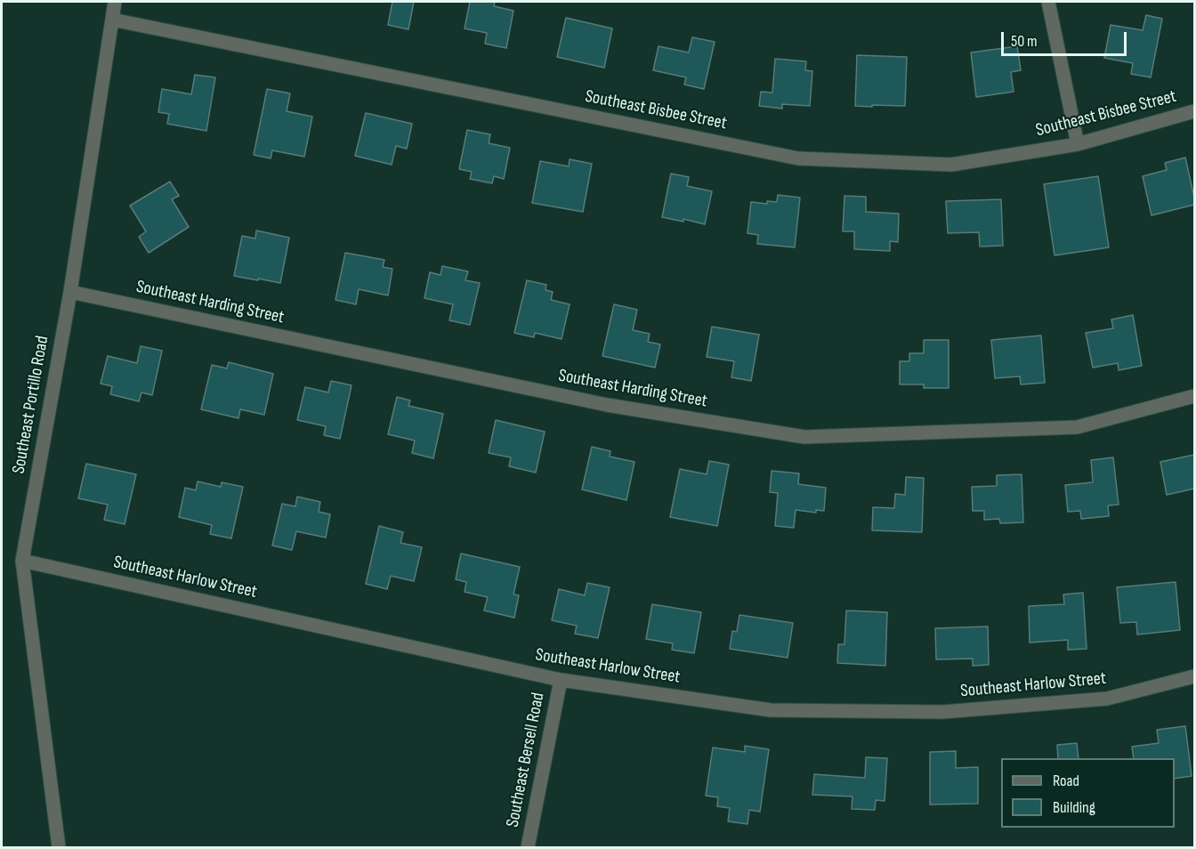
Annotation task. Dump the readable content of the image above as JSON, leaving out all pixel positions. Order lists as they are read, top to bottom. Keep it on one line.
{"streets":{"street":["Southeast Bisbee Street","Southeast Harding Street","Southeast Portillo Road","Southeast Harlow Street","Southeast Bersell Road"]},"crossings":[["Southeast Bisbee Street","Southeast Portillo Road"],["Southeast Harding Street","Southeast Portillo Road"],["Southeast Portillo Road","Southeast Harlow Street"],["Southeast Harlow Street","Southeast Bersell Road"]],"legend":["Road","Building"],"scale_bar":"50 m"}
